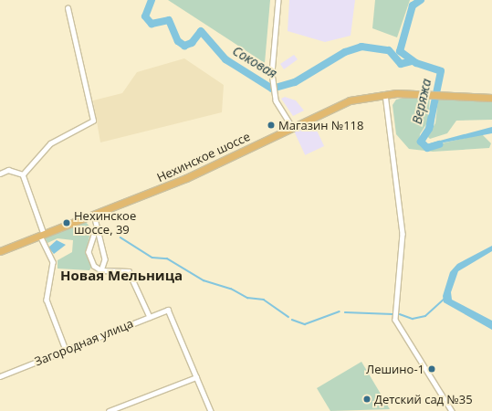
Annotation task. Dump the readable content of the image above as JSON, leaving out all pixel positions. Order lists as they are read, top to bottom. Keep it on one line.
{"streets":{"main road":["Нехинское шоссе"],"street":["Загородная улица"]},"districts":["Новая Мельница"],"water":["Соковая","Веряжа"],"places":["Магазин №118","Нехинское шоссе, 39","Лешино-1","Детский сад №35"]}
